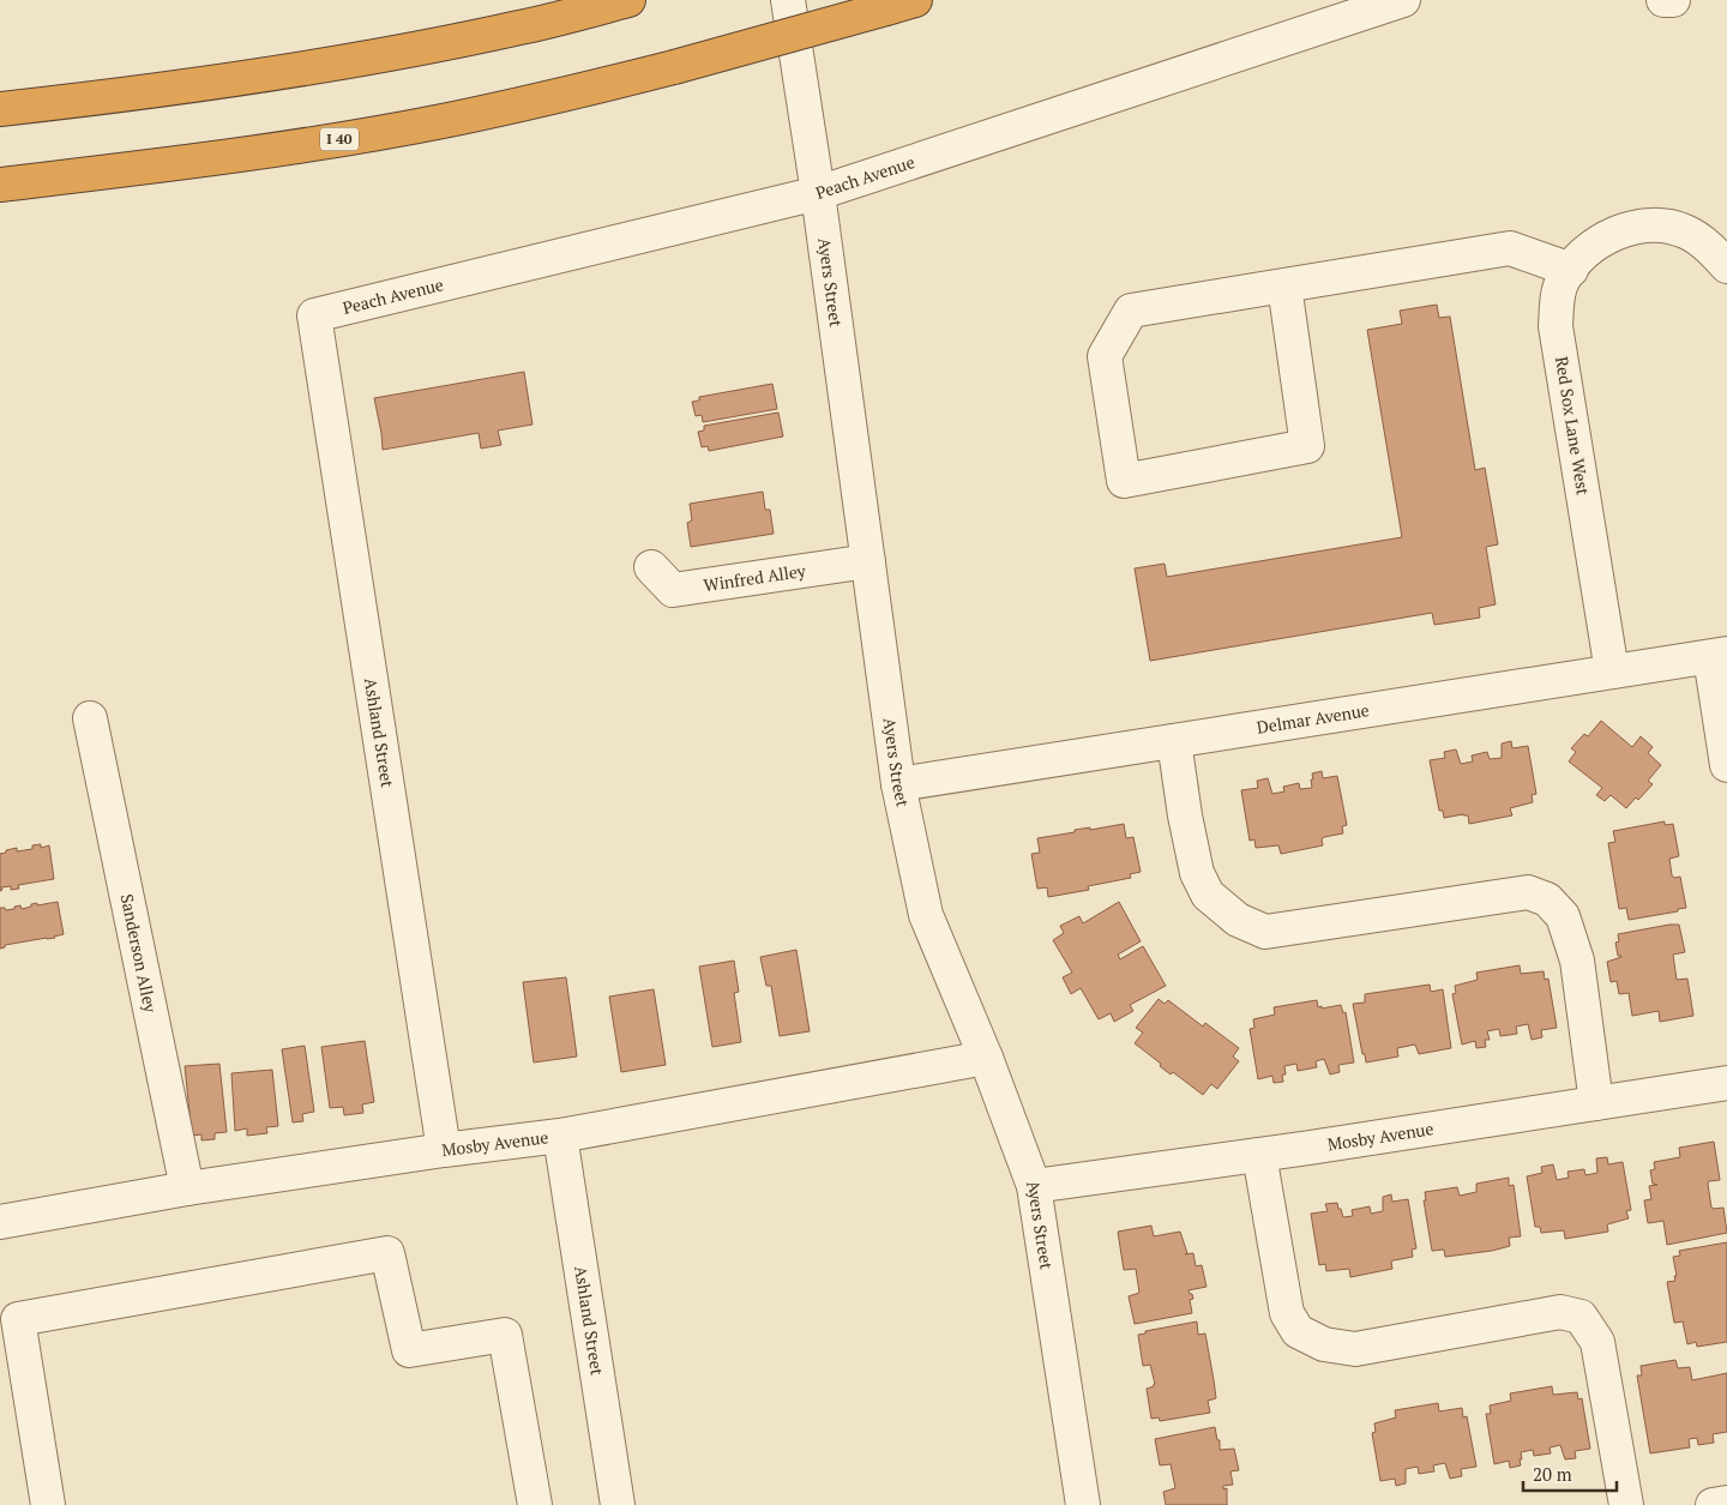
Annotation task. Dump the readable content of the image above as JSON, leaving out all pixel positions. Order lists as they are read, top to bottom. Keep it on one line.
{"streets":{"highway":["I 40"],"street":["Peach Avenue","Ayers Street","Red Sox Lane West","Winfred Alley","Delmar Avenue","Ashland Street","Sanderson Alley","Mosby Avenue"]},"crossings":[["Peach Avenue","Ayers Street"],["Peach Avenue","Ashland Street"],["Ayers Street","Winfred Alley"],["Ayers Street","Delmar Avenue"],["Ayers Street","Mosby Avenue"],["Red Sox Lane West","Delmar Avenue"],["Ashland Street","Mosby Avenue"],["Sanderson Alley","Mosby Avenue"]],"scale_bar":"20 m"}
